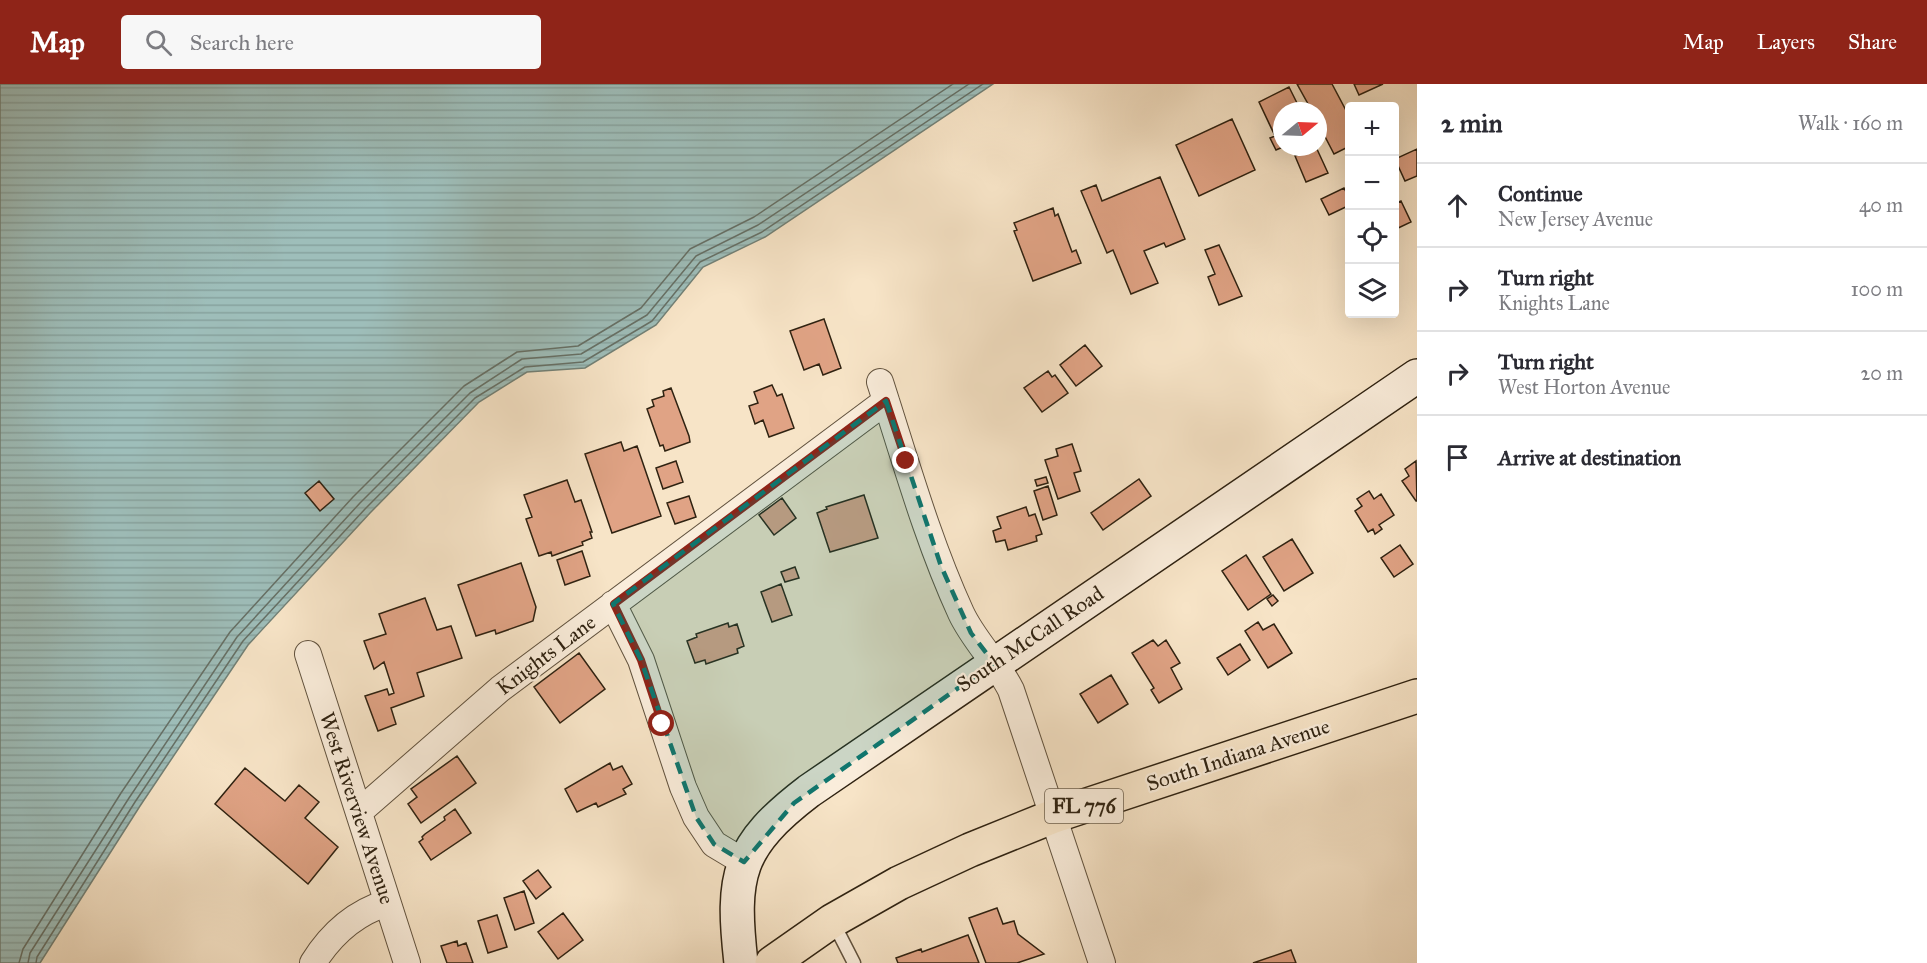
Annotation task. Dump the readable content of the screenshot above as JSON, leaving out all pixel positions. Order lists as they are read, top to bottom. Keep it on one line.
{"streets":{"main road":["South Indiana Avenue","FL 776"],"street":["South McCall Road","Knights Lane","West Riverview Avenue"]},"crossings":[["South McCall Road","Knights Lane"],["Knights Lane","West Riverview Avenue"]],"north":"right","page":{"header":"Map","search":"Search here","nav":["Map","Layers","Share"],"heading":["2 min","Walk · 160 m"],"map_buttons":["+","−"],"list":[["Continue","New Jersey Avenue","40 m"],["Turn right","Knights Lane","100 m"],["Turn right","West Horton Avenue","20 m"],"Arrive at destination"]}}
